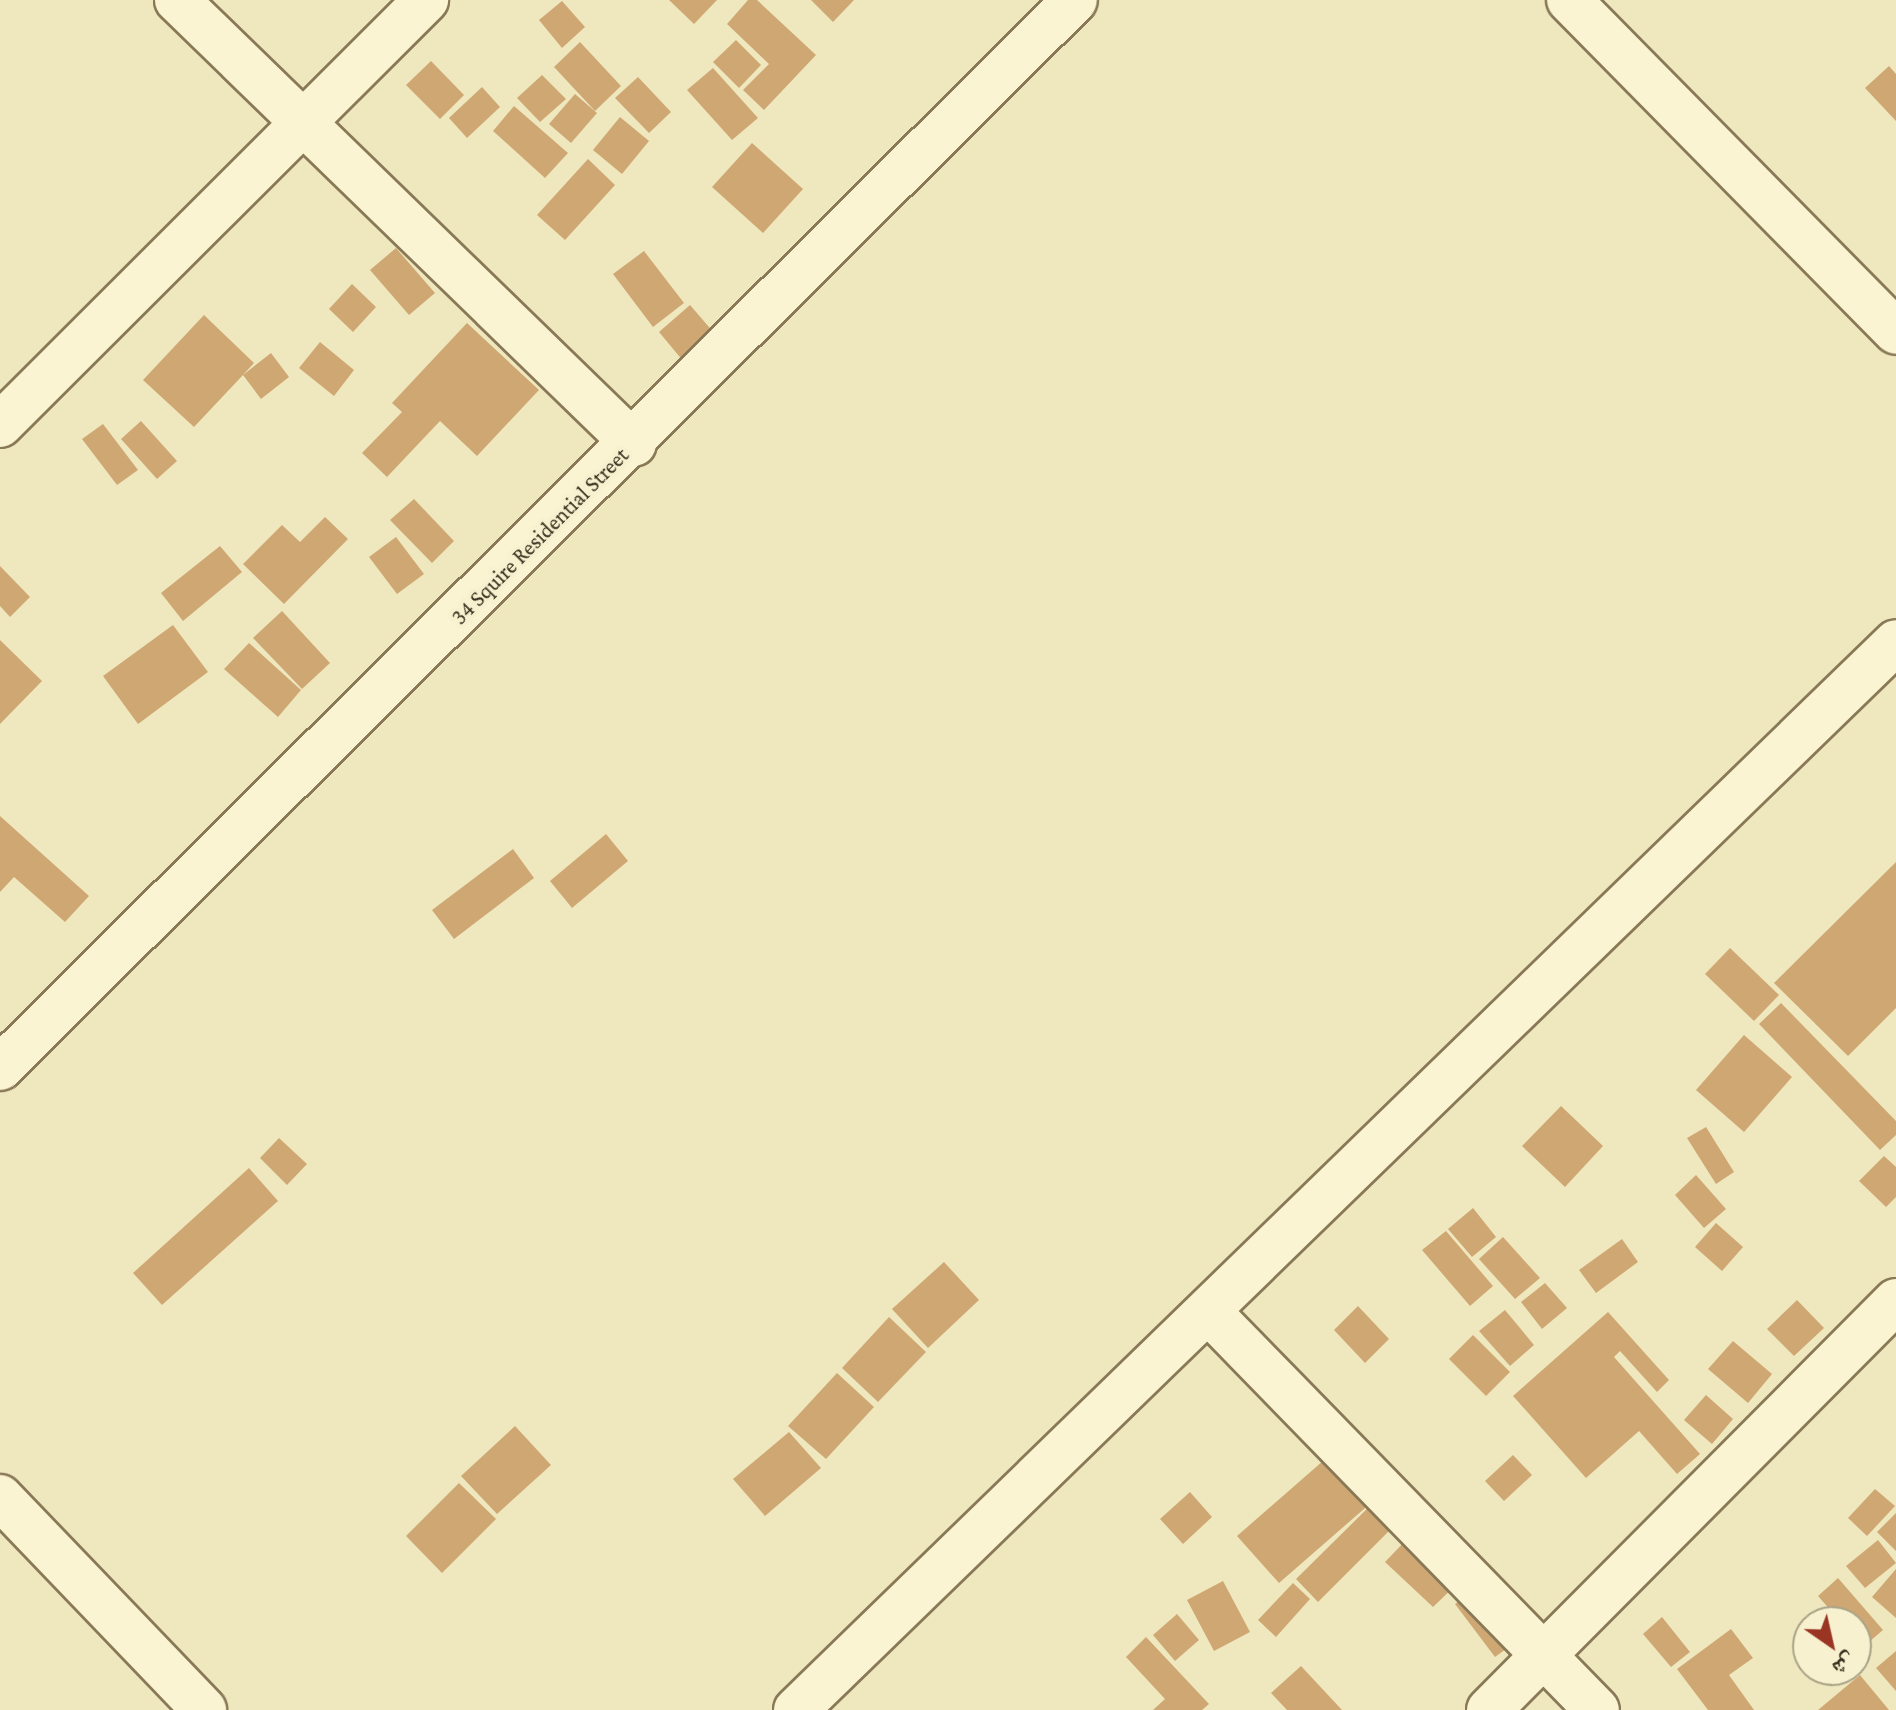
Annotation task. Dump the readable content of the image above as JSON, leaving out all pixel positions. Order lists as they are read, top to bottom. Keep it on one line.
{"streets":{"street":["34 Squire Residential Street"]},"north":"bottom right"}
